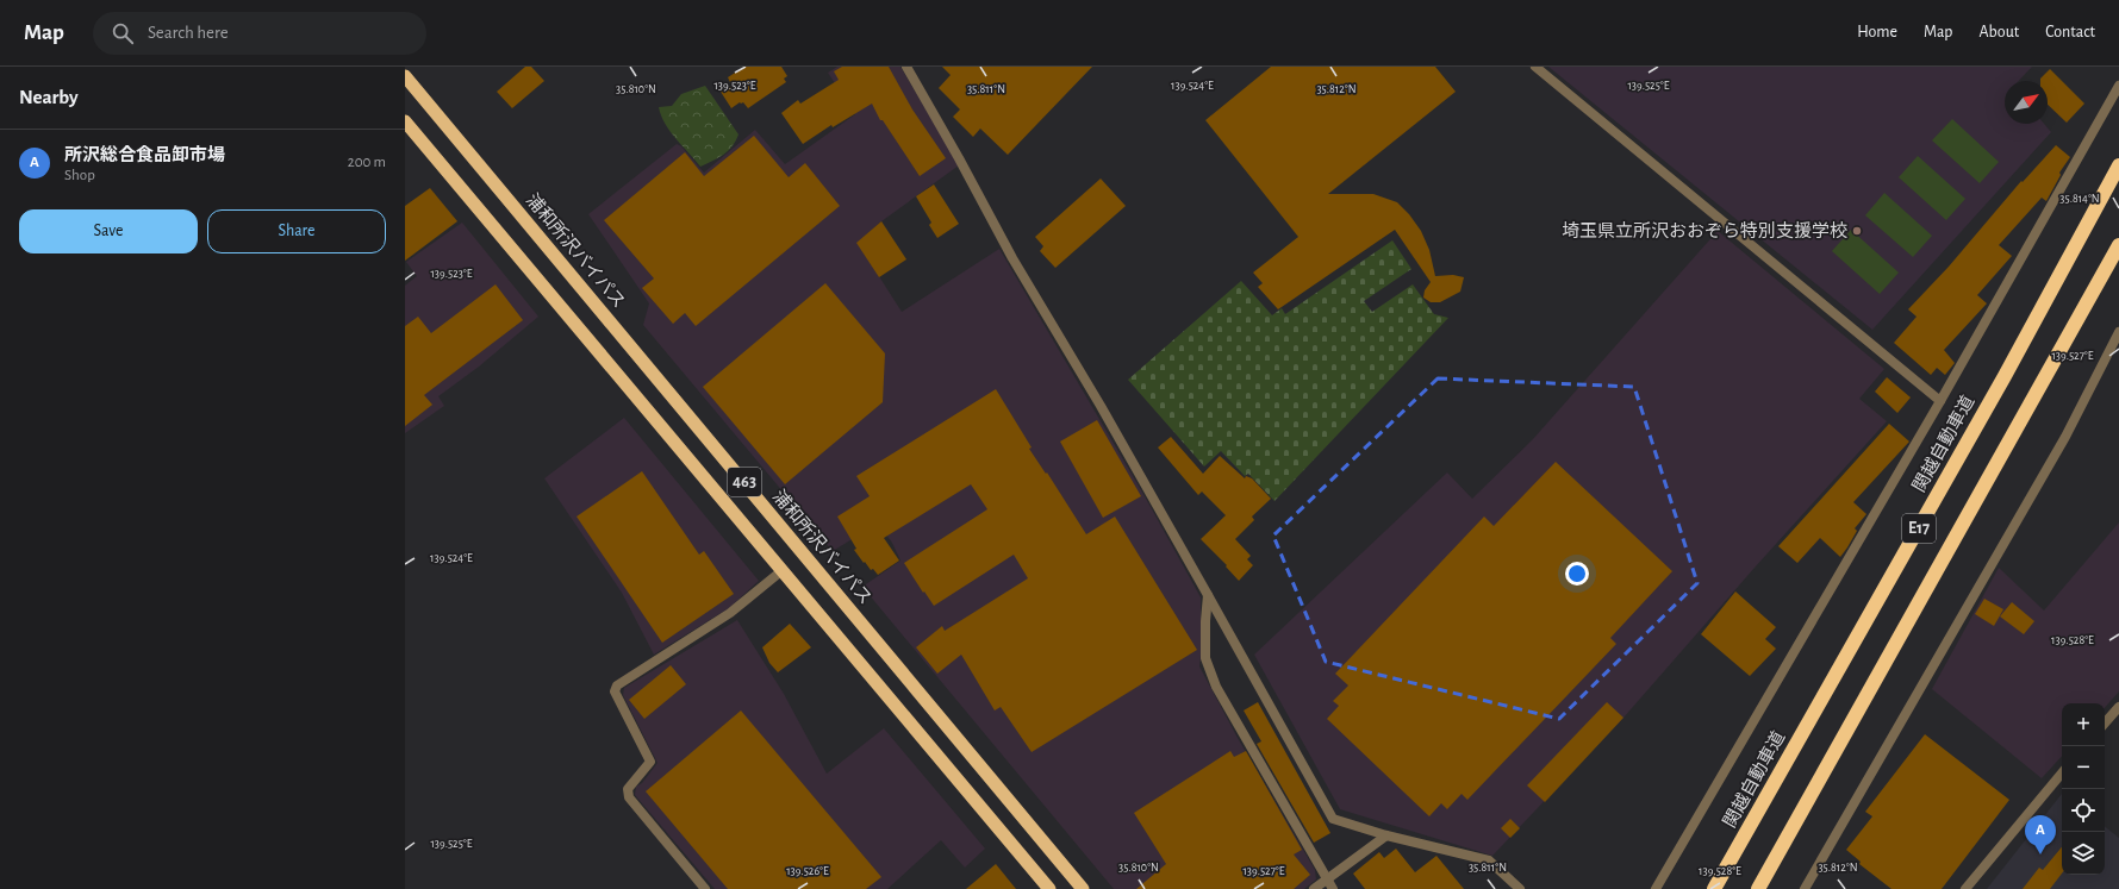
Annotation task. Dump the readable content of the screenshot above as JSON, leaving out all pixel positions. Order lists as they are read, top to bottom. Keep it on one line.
{"streets":{"highway":["浦和所沢バイパス","関越自動車道","463","E17"]},"places":["埼玉県立所沢おおぞら特別支援学校"],"north":"top right","page":{"header":"Map","search":"Search here","nav":["Home","Map","About","Contact"],"heading":"Nearby","list":[{"mark":"A","name":"所沢総合食品卸市場","note":"Shop","value":"200 m"}],"buttons":["Save","Share"],"map_buttons":["+","−"],"pins":"A"},"coordinates":["139.523°E","139.524°E","139.525°E","35.810°N","35.811°N","35.812°N","35.814°N","139.527°E","139.528°E","139.526°E"]}
